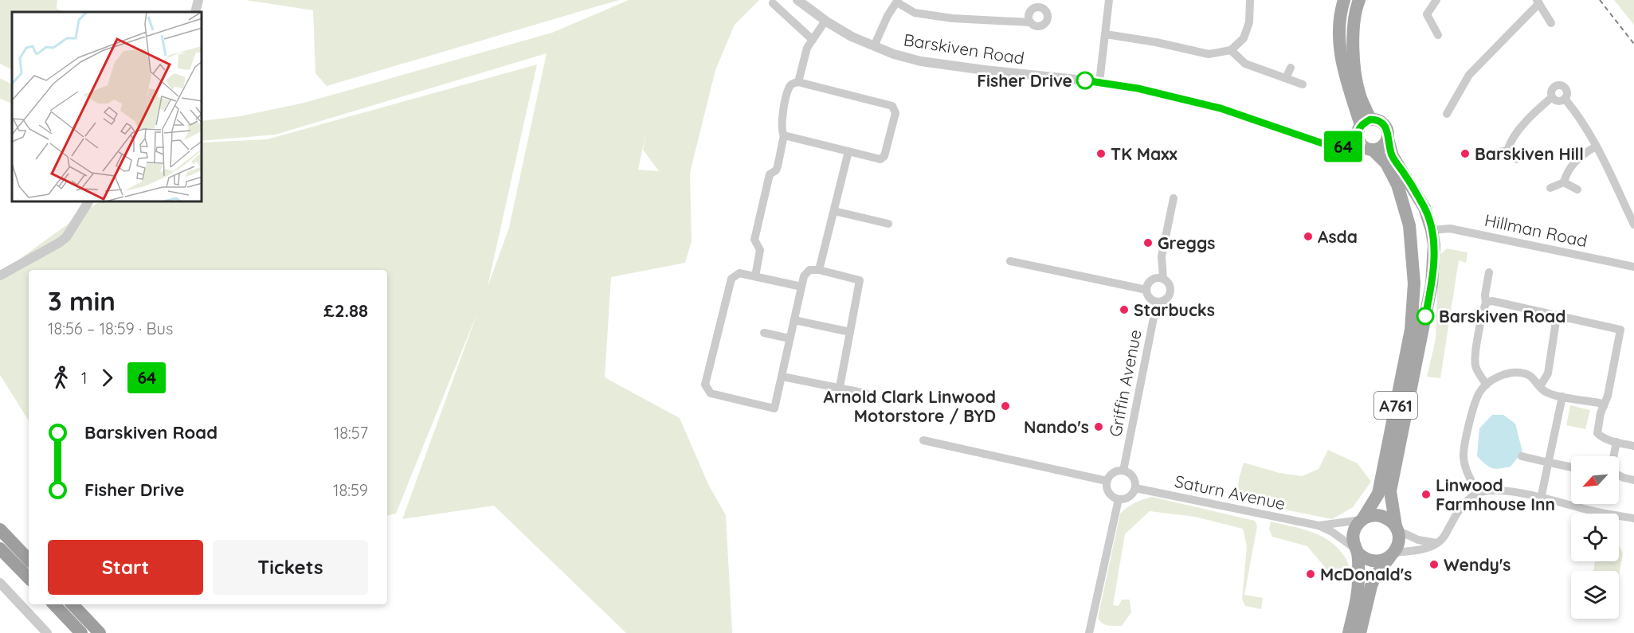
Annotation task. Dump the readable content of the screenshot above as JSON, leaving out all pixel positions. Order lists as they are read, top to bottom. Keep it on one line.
{"streets":{"main road":["A761"],"street":["Barskiven Road","Hillman Road","Griffin Avenue","Saturn Avenue"]},"crossings":[["Barskiven Road","A761"],["Hillman Road","A761"],["Griffin Avenue","Saturn Avenue"],["A761","Saturn Avenue"]],"places":["Fisher Drive","TK Maxx","Barskiven Hill","Asda","Greggs","Starbucks","Barskiven Road","Arnold Clark Linwood Motorstore / BYD","Nando's","Linwood Farmhouse Inn","Wendy's","McDonald's"],"lines":["bus line 64"],"north":"bottom left","page":{"on_map":"64","heading":["3 min","18:56 – 18:59 · Bus","£2.88"],"legs":["1","64"],"list":[{"name":"Barskiven Road","value":"18:57"},{"name":"Fisher Drive","value":"18:59"}],"buttons":["Start","Tickets"]}}
